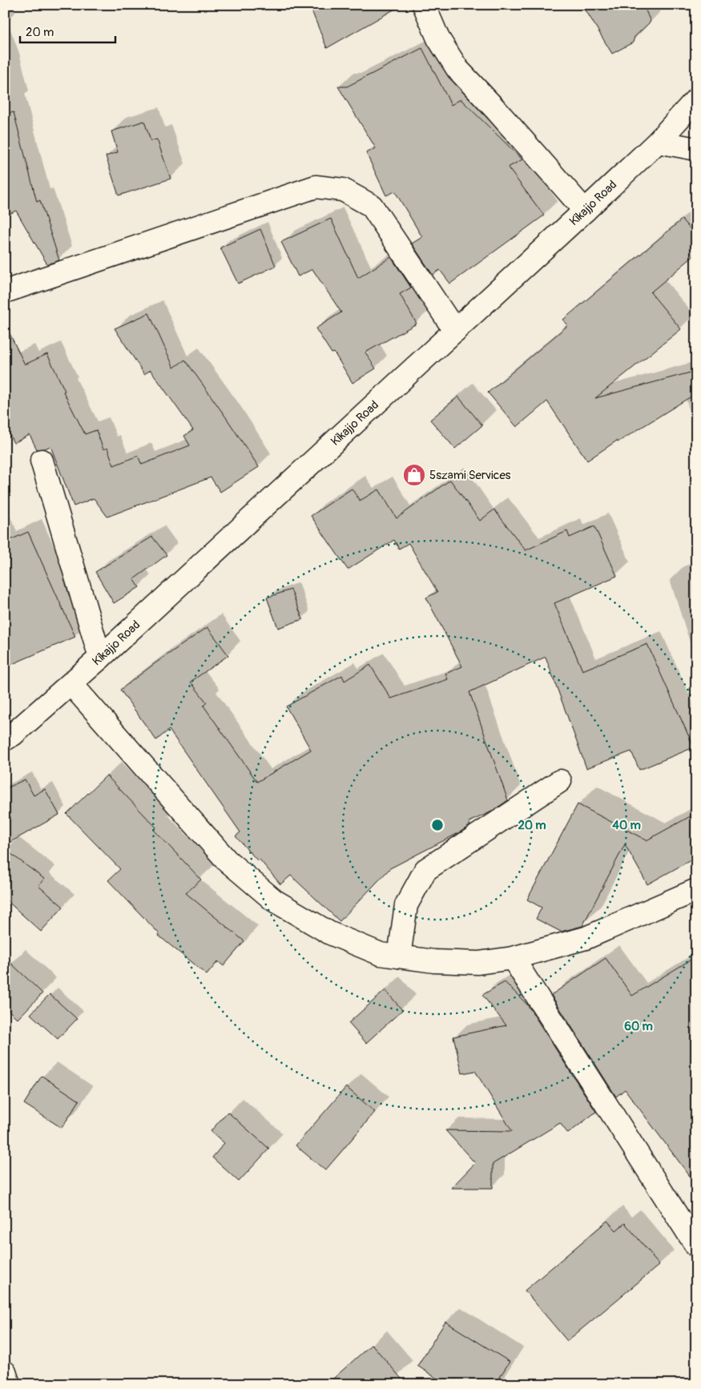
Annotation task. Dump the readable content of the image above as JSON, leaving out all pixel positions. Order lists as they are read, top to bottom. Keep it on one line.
{"streets":{"street":["Kikajjo Road"]},"places":{"shop":["5szami Services"]},"scale_bar":"20 m","rings":["20 m","40 m","60 m"]}
